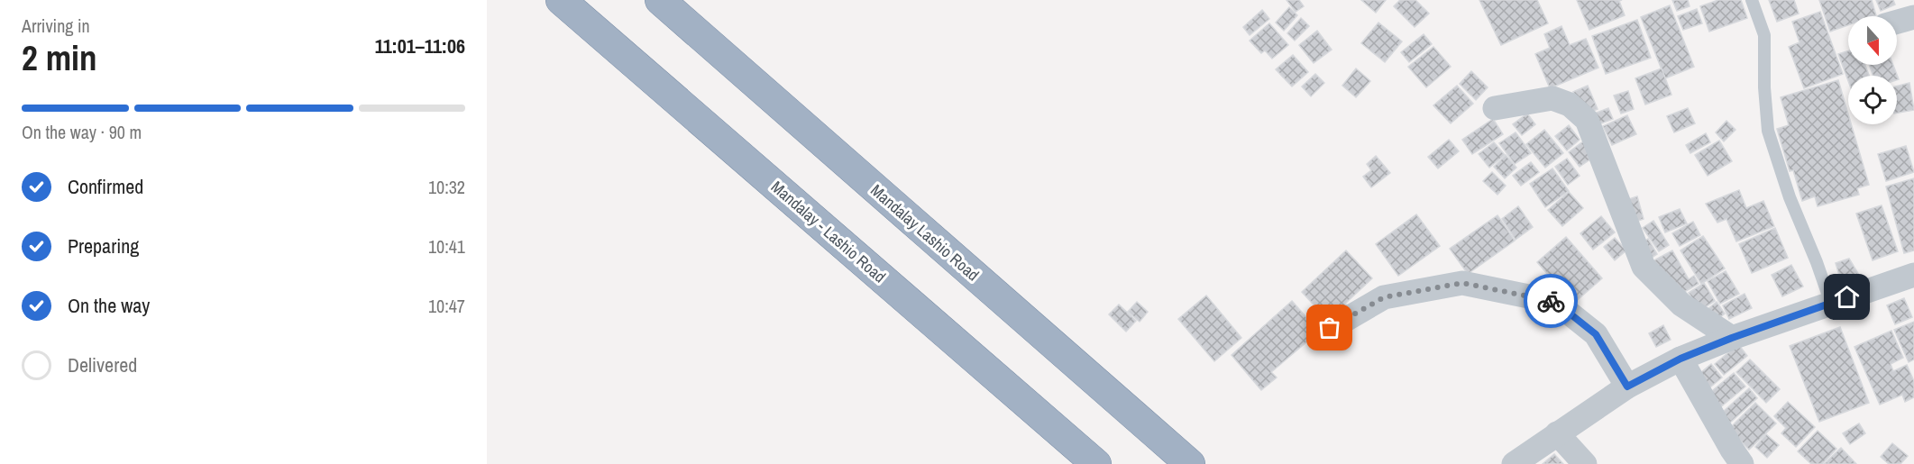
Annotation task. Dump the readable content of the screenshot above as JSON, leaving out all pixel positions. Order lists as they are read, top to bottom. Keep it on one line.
{"streets":{"highway":["Mandalay - Lashio Road","Mandalay Lashio Road"]},"north":"bottom","page":{"heading":["2 min","Arriving in","11:01–11:06"],"bar":"On the way · 90 m","list":[["Confirmed","10:32"],["Preparing","10:41"],["On the way","10:47"],"Delivered"]}}
